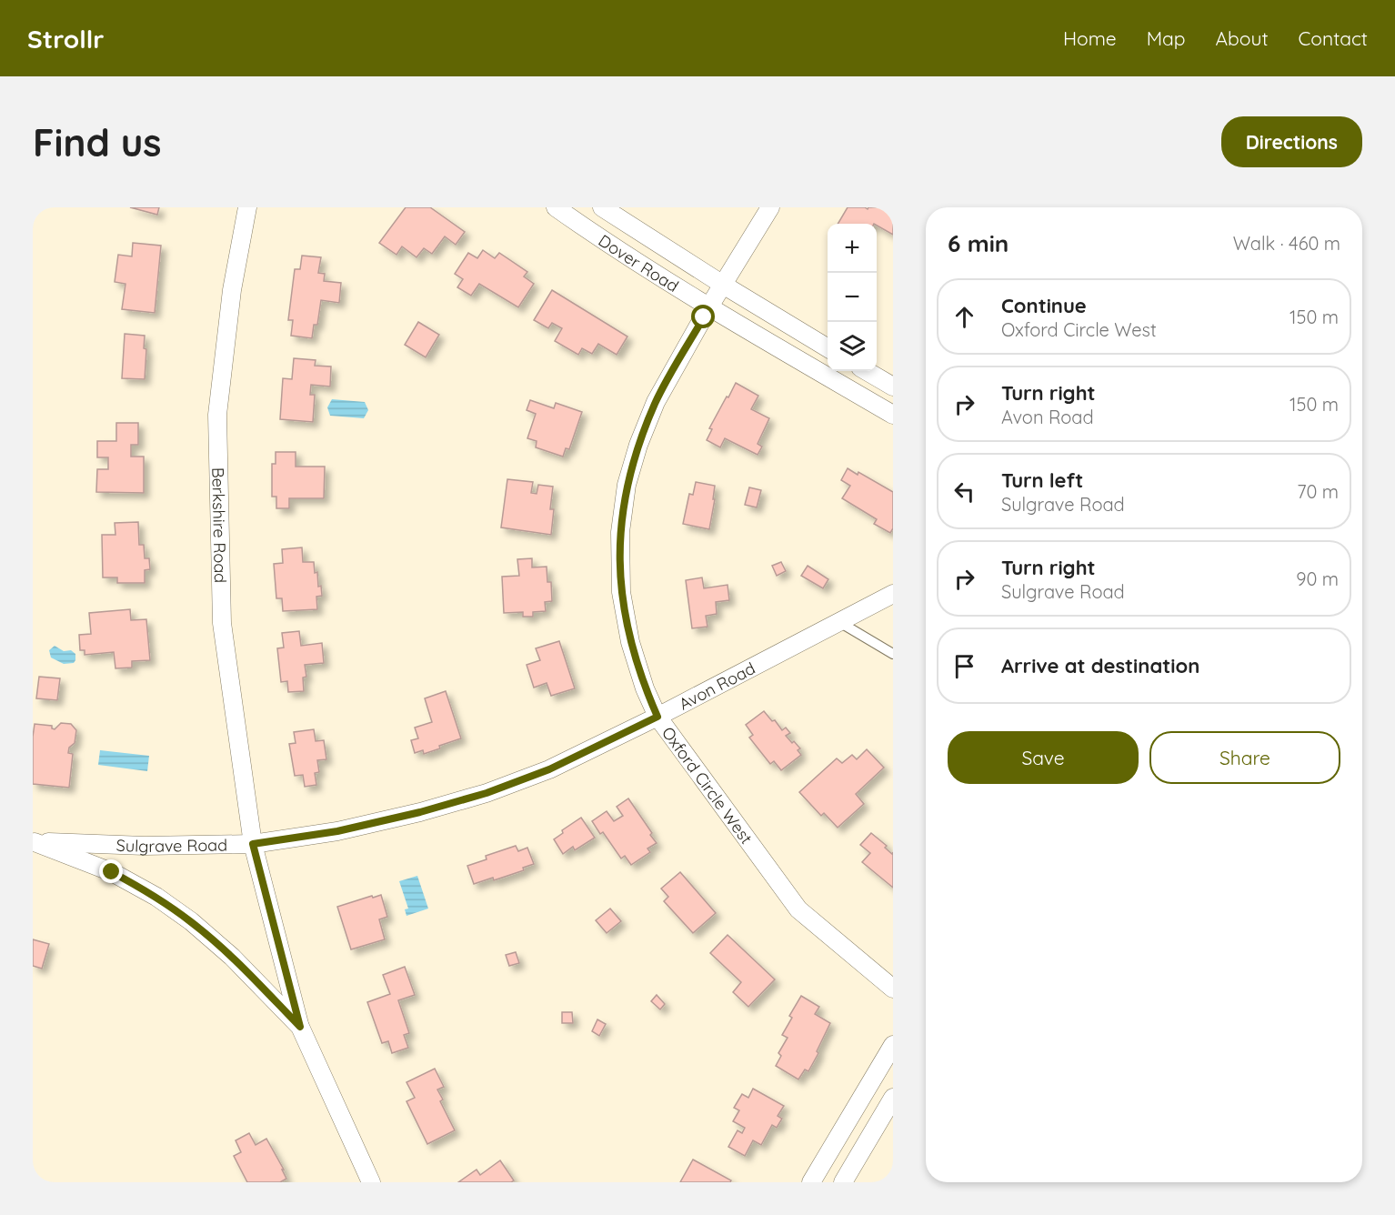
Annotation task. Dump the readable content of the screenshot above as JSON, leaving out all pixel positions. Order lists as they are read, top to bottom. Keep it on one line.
{"streets":{"street":["Dover Road","Berkshire Road","Avon Road","Oxford Circle West","Sulgrave Road"]},"crossings":[["Dover Road","Oxford Circle West"],["Berkshire Road","Avon Road"],["Berkshire Road","Sulgrave Road"],["Avon Road","Oxford Circle West"],["Avon Road","Sulgrave Road"]],"page":{"header":"Strollr","nav":["Home","Map","About","Contact"],"buttons":["Directions",["Save","Share"]],"title":"Find us","heading":["6 min","Walk · 460 m"],"map_buttons":["+","−"],"list":[["Continue","Oxford Circle West","150 m"],["Turn right","Avon Road","150 m"],["Turn left","Sulgrave Road","70 m"],["Turn right","Sulgrave Road","90 m"],"Arrive at destination"]}}
